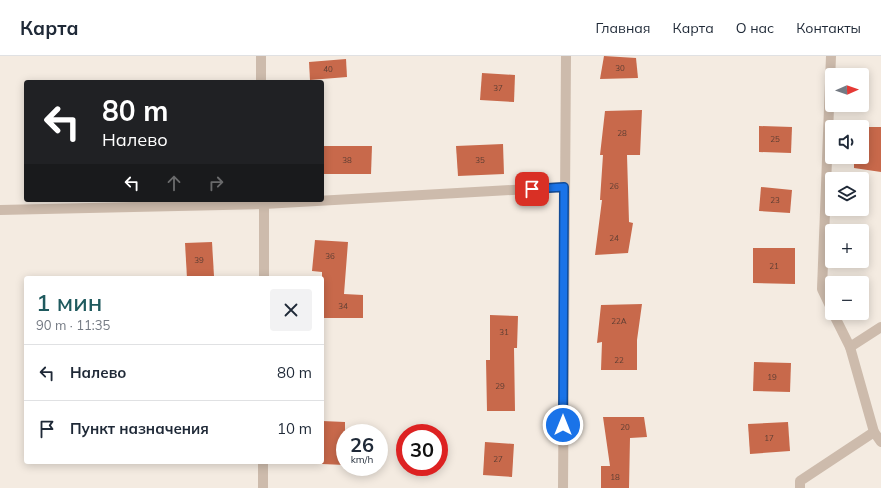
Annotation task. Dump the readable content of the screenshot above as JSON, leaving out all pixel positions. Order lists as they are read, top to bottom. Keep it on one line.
{"house_numbers":["30","40","37","28","25","38","35","26","23","24","36","39","21","34","22А","31","22","19","29","20","17","27","18"],"north":"right","page":{"header":"Карта","nav":["Главная","Карта","О нас","Контакты"],"map_buttons":["+","−"],"turn":["80 m","Налево"],"heading":["1 мин","90 m · 11:35"],"list":[{"name":"Налево","value":"80 m"},{"name":"Пункт назначения","value":"10 m"}],"speed":"26 km/h","limit":"30"}}
